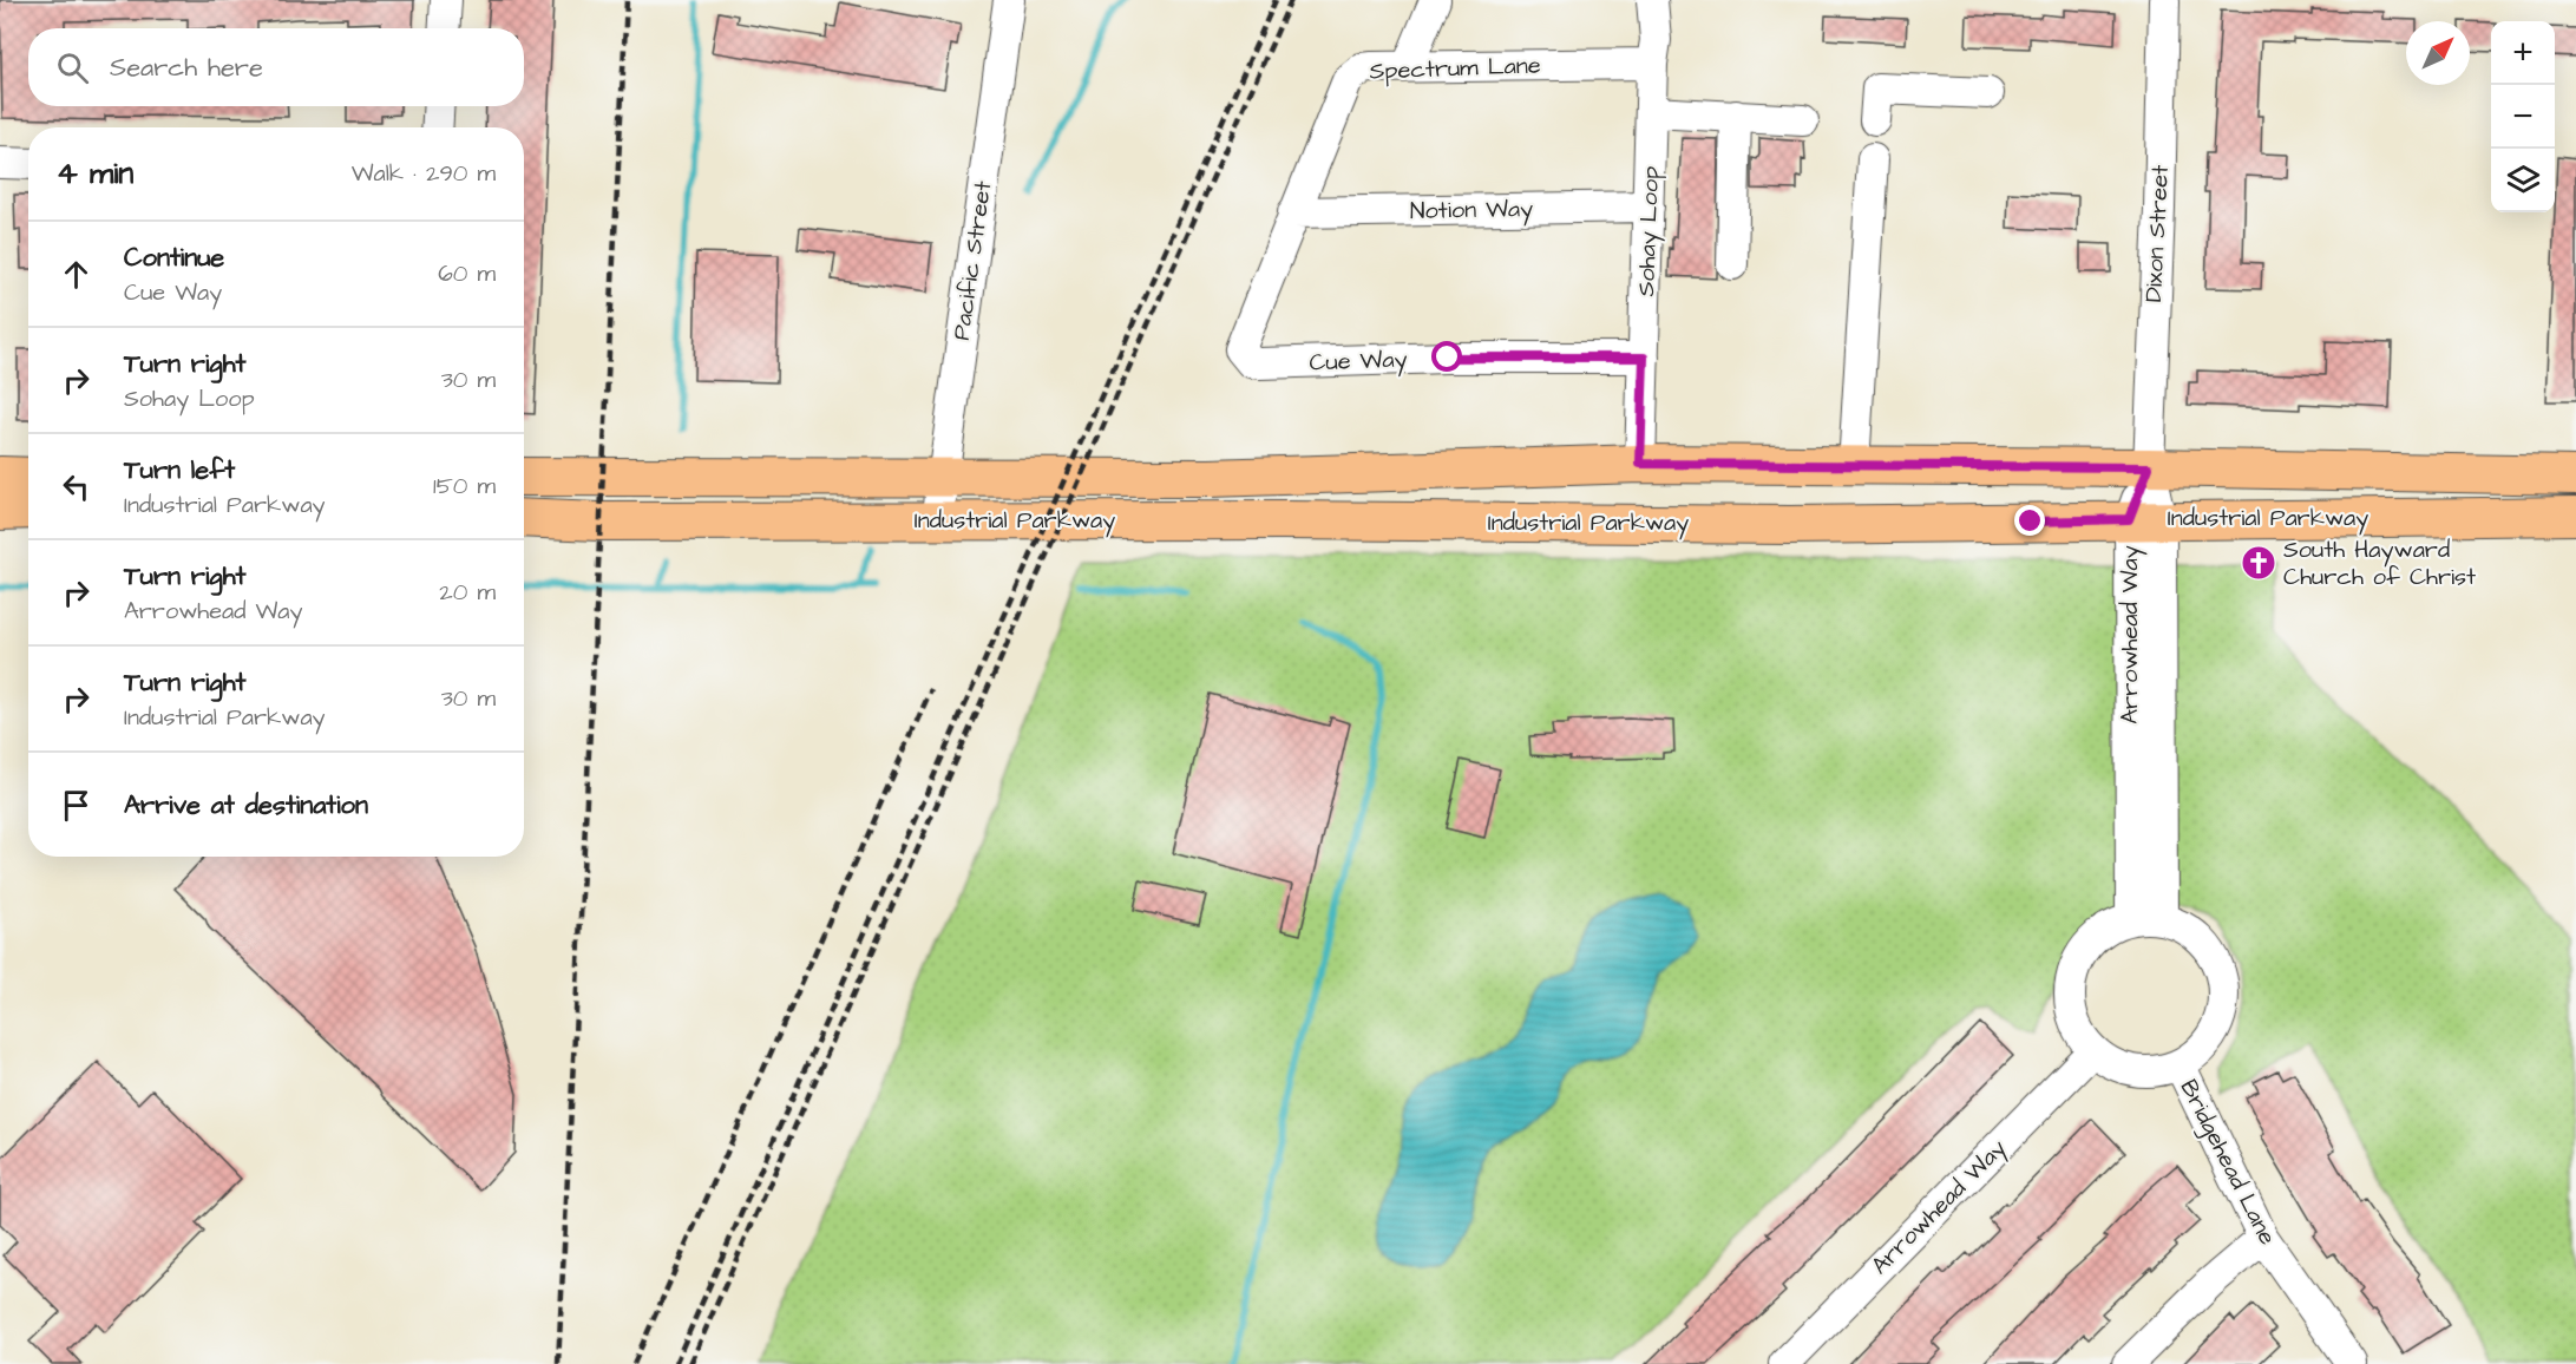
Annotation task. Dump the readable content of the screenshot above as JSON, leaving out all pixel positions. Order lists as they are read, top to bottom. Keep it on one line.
{"streets":{"main road":["Industrial Parkway"],"street":["Spectrum Lane","Notion Way","Sohay Loop","Dixon Street","Pacific Street","Cue Way","Arrowhead Way","Bridgehead Lane"]},"crossings":[["Spectrum Lane","Notion Way"],["Spectrum Lane","Sohay Loop"],["Spectrum Lane","Cue Way"],["Notion Way","Sohay Loop"],["Sohay Loop","Cue Way"],["Sohay Loop","Industrial Parkway"],["Dixon Street","Industrial Parkway"],["Dixon Street","Arrowhead Way"],["Pacific Street","Industrial Parkway"],["Industrial Parkway","Arrowhead Way"],["Arrowhead Way","Bridgehead Lane"]],"places":{"church":["South Hayward Church of Christ"]},"north":"top right","page":{"map_buttons":["+","−"],"search":"Search here","heading":["4 min","Walk · 290 m"],"list":[["Continue","Cue Way","60 m"],["Turn right","Sohay Loop","30 m"],["Turn left","Industrial Parkway","150 m"],["Turn right","Arrowhead Way","20 m"],["Turn right","Industrial Parkway","30 m"],"Arrive at destination"]}}
